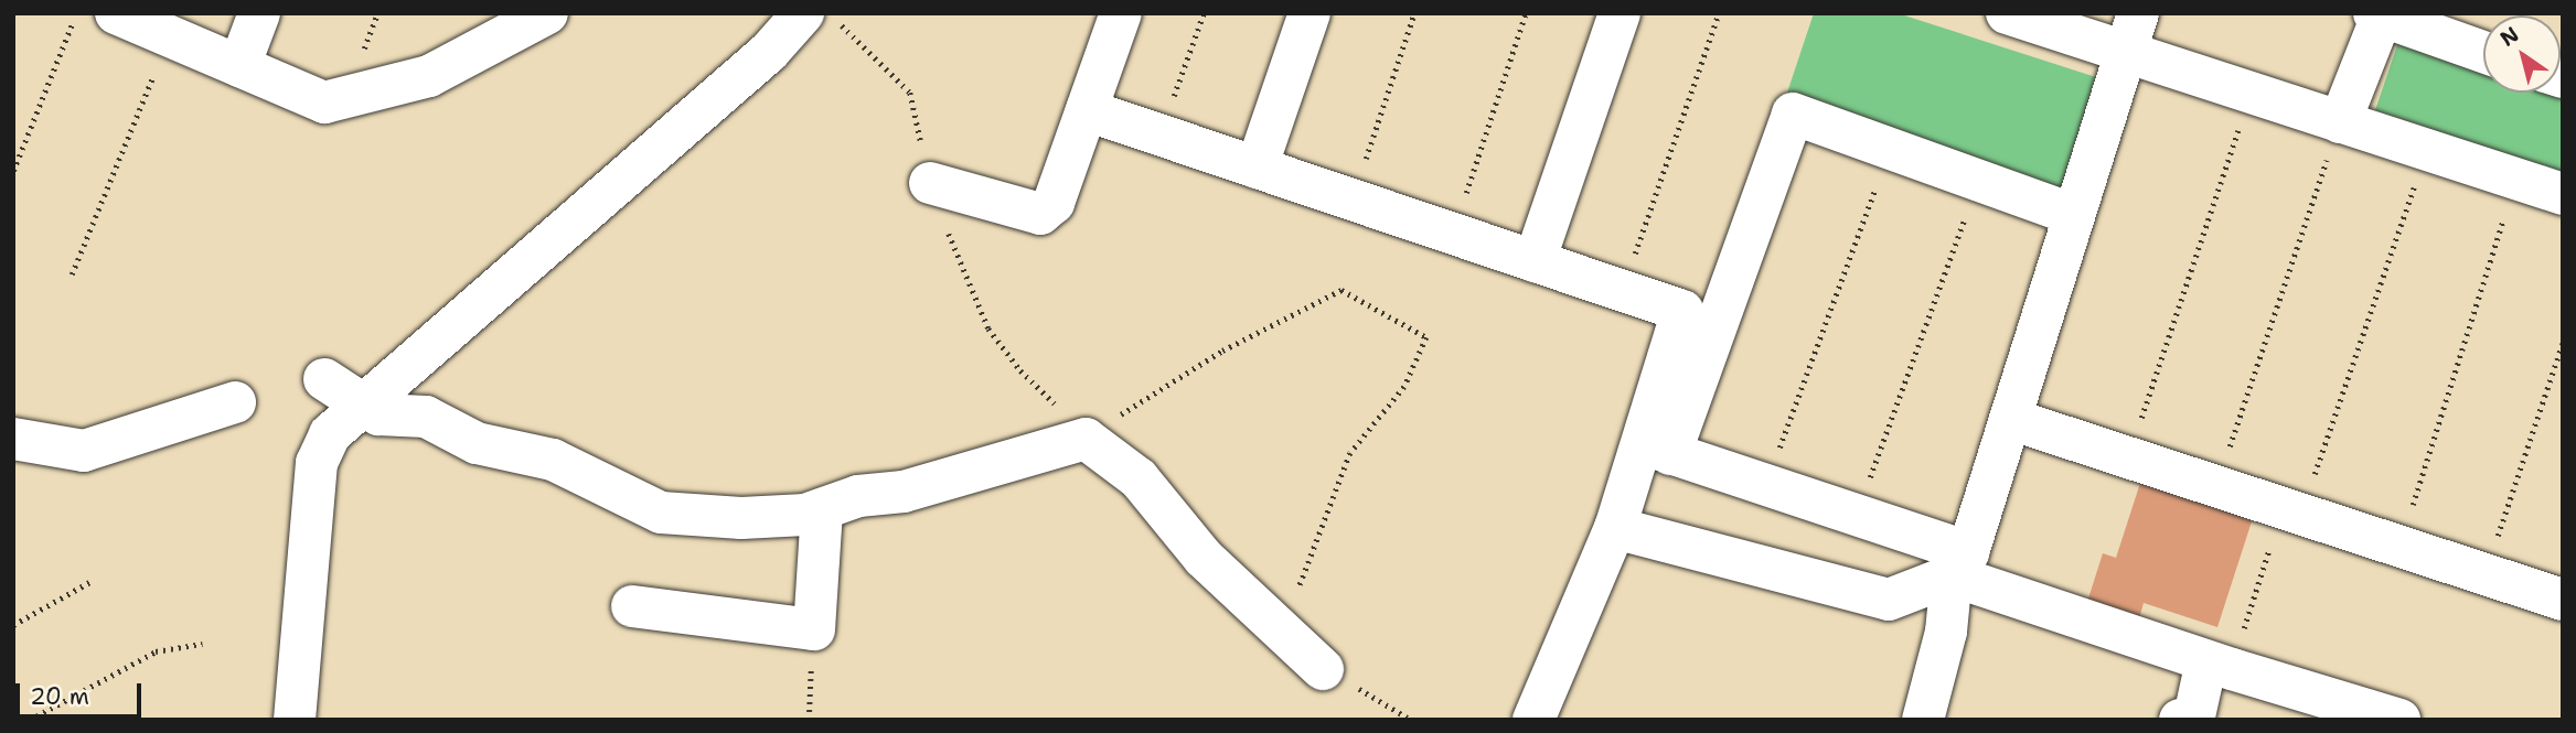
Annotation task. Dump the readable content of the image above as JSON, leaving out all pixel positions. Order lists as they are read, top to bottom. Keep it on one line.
{"scale_bar":"20 m","north":"top left"}
